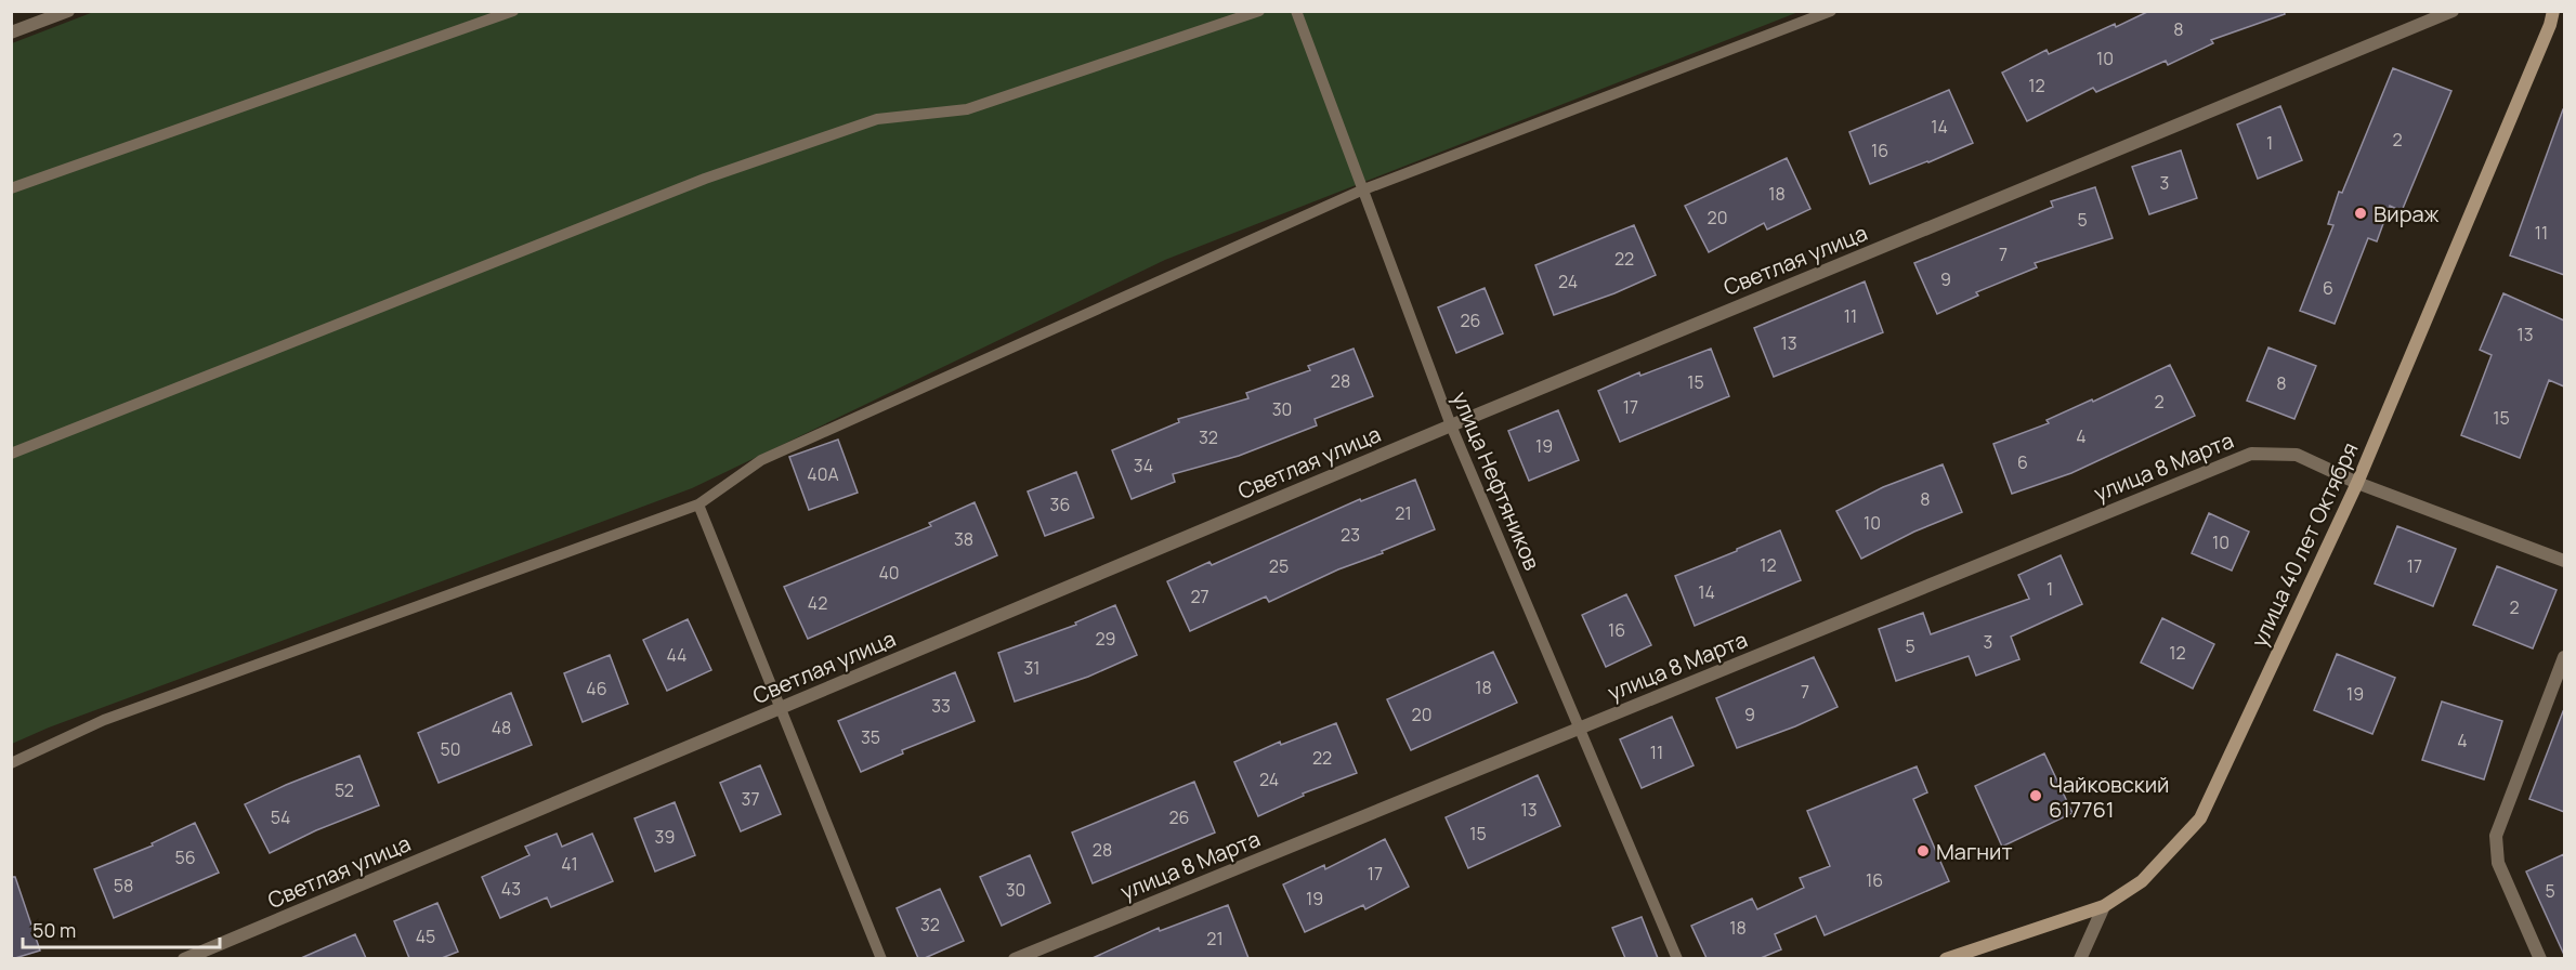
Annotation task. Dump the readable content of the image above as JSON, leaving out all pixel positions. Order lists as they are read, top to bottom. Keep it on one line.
{"streets":{"main road":["улица 40 лет Октября"],"street":["Светлая улица","улица 8 Марта"],"lane":["улица Нефтяников"]},"crossings":[["Светлая улица","улица Нефтяников"],["улица 8 Марта","улица Нефтяников"],["улица 8 Марта","улица 40 лет Октября"]],"places":["Вираж","Чайковский 617761","Магнит"],"house_numbers":["8","10","12","14","2","1","16","3","18","20","5","11","7","22","9","24","6","11","26","13","13","28","15","8","2","17","30","15","4","32","19","6","34","40А","8","36","21","10","23","38","10","12","25","17","40","1","14","27","42","2","16","29","3","5","12","44","31","18","46","7","19","33","20","9","48","35","4","50","11","22","24","52","37","13","54","26","15","39","28","56","41","17","16","58","43","30","5","19","32","18","45","21"],"scale_bar":"50 m"}
